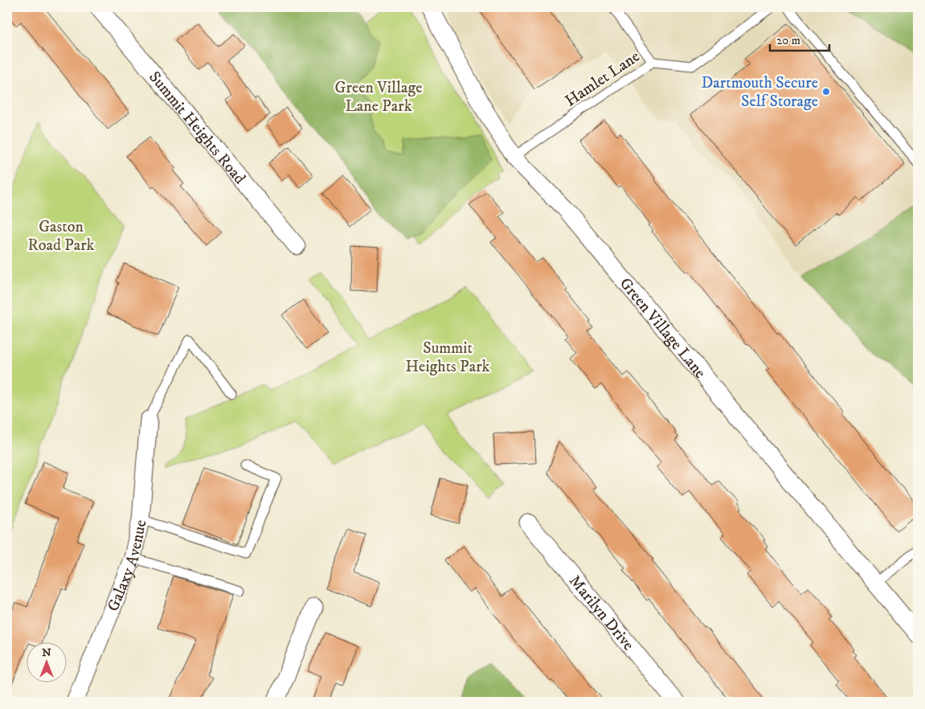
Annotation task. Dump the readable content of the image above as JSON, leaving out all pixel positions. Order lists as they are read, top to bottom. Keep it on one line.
{"streets":{"street":["Summit Heights Road","Green Village Lane","Galaxy Avenue","Marilyn Drive"],"lane":["Hamlet Lane"]},"crossings":[["Hamlet Lane","Green Village Lane"]],"parks":["Green Village Lane Park","Gaston Road Park","Summit Heights Park"],"places":["Dartmouth Secure Self Storage"],"scale_bar":"20 m","north":"top"}
